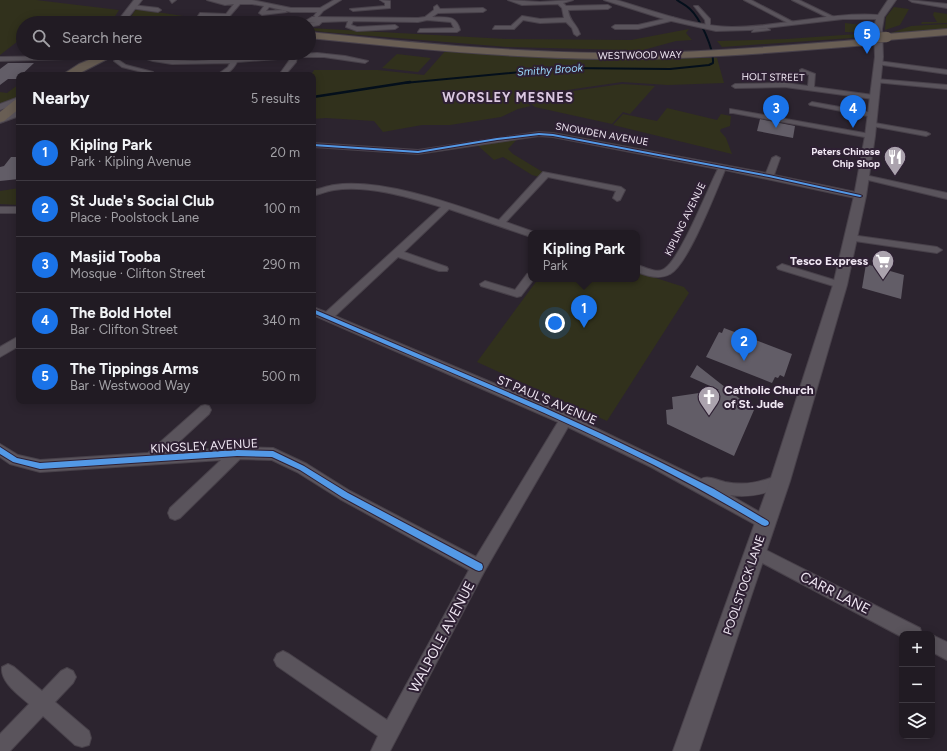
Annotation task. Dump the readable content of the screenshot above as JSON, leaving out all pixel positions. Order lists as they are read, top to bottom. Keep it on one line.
{"streets":{"highway":["WESTWOOD WAY"],"main road":["POOLSTOCK LANE"],"street":["HOLT STREET","SNOWDEN AVENUE","KIPLING AVENUE","ST PAUL'S AVENUE","KINGSLEY AVENUE","CARR LANE","WALPOLE AVENUE"]},"crossings":[["HOLT STREET","POOLSTOCK LANE"],["SNOWDEN AVENUE","KIPLING AVENUE"],["SNOWDEN AVENUE","POOLSTOCK LANE"],["ST PAUL'S AVENUE","POOLSTOCK LANE"],["ST PAUL'S AVENUE","WALPOLE AVENUE"],["KINGSLEY AVENUE","WALPOLE AVENUE"],["POOLSTOCK LANE","CARR LANE"]],"districts":["WORSLEY MESNES"],"water":["Smithy Brook"],"places":{"restaurant":["Peters Chinese Chip Shop"],"supermarket":["Tesco Express"],"church":["Catholic Church of St. Jude"]},"page":{"search":"Search here","pins":["5","3","4","1","2"],"heading":["Nearby","5 results"],"list":[{"mark":"1","name":"Kipling Park","note":"Park · Kipling Avenue","value":"20 m"},{"mark":"2","name":"St Jude's Social Club","note":"Place · Poolstock Lane","value":"100 m"},{"mark":"3","name":"Masjid Tooba","note":"Mosque · Clifton Street","value":"290 m"},{"mark":"4","name":"The Bold Hotel","note":"Bar · Clifton Street","value":"340 m"},{"mark":"5","name":"The Tippings Arms","note":"Bar · Westwood Way","value":"500 m"}],"popup":["Kipling Park","Park"],"map_buttons":["+","−"]}}
